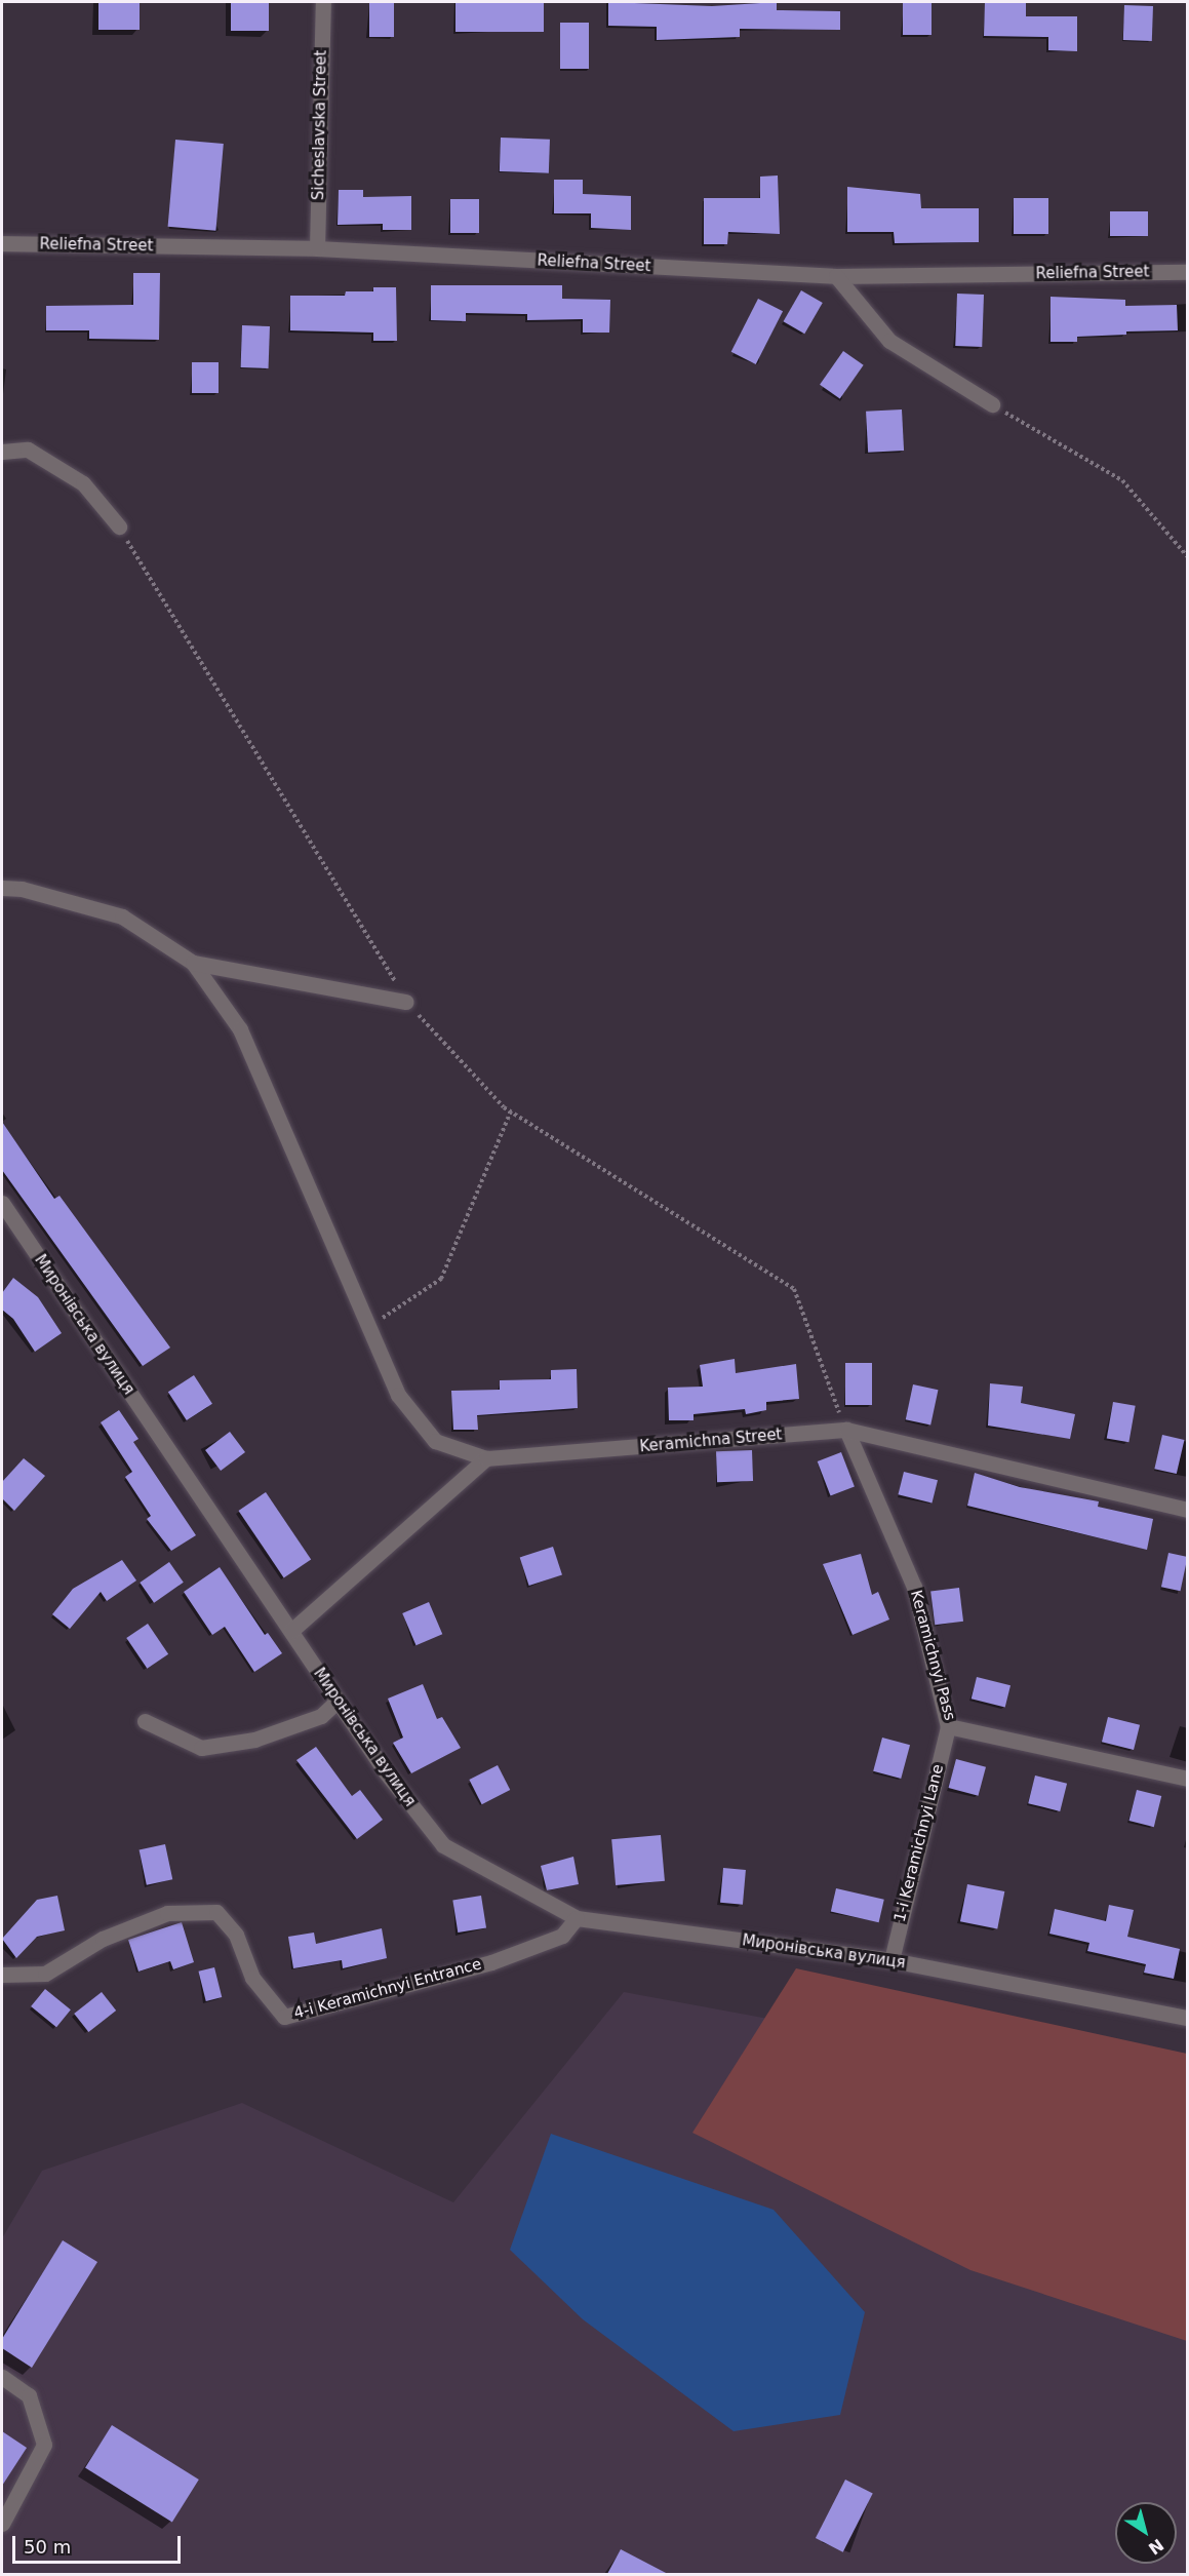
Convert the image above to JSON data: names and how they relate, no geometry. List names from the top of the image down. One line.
{"streets":{"street":["Sicheslavska Street","Reliefna Street","Миронівська вулиця","Keramichna Street","Keramichnyi Pass","1-i Keramichnyi Lane","4-i Keramichnyi Entrance"]},"crossings":[["Sicheslavska Street","Reliefna Street"],["Миронівська вулиця","1-i Keramichnyi Lane"],["Миронівська вулиця","4-i Keramichnyi Entrance"],["Keramichna Street","Keramichnyi Pass"],["Keramichnyi Pass","1-i Keramichnyi Lane"]],"scale_bar":"50 m","north":"bottom right"}
